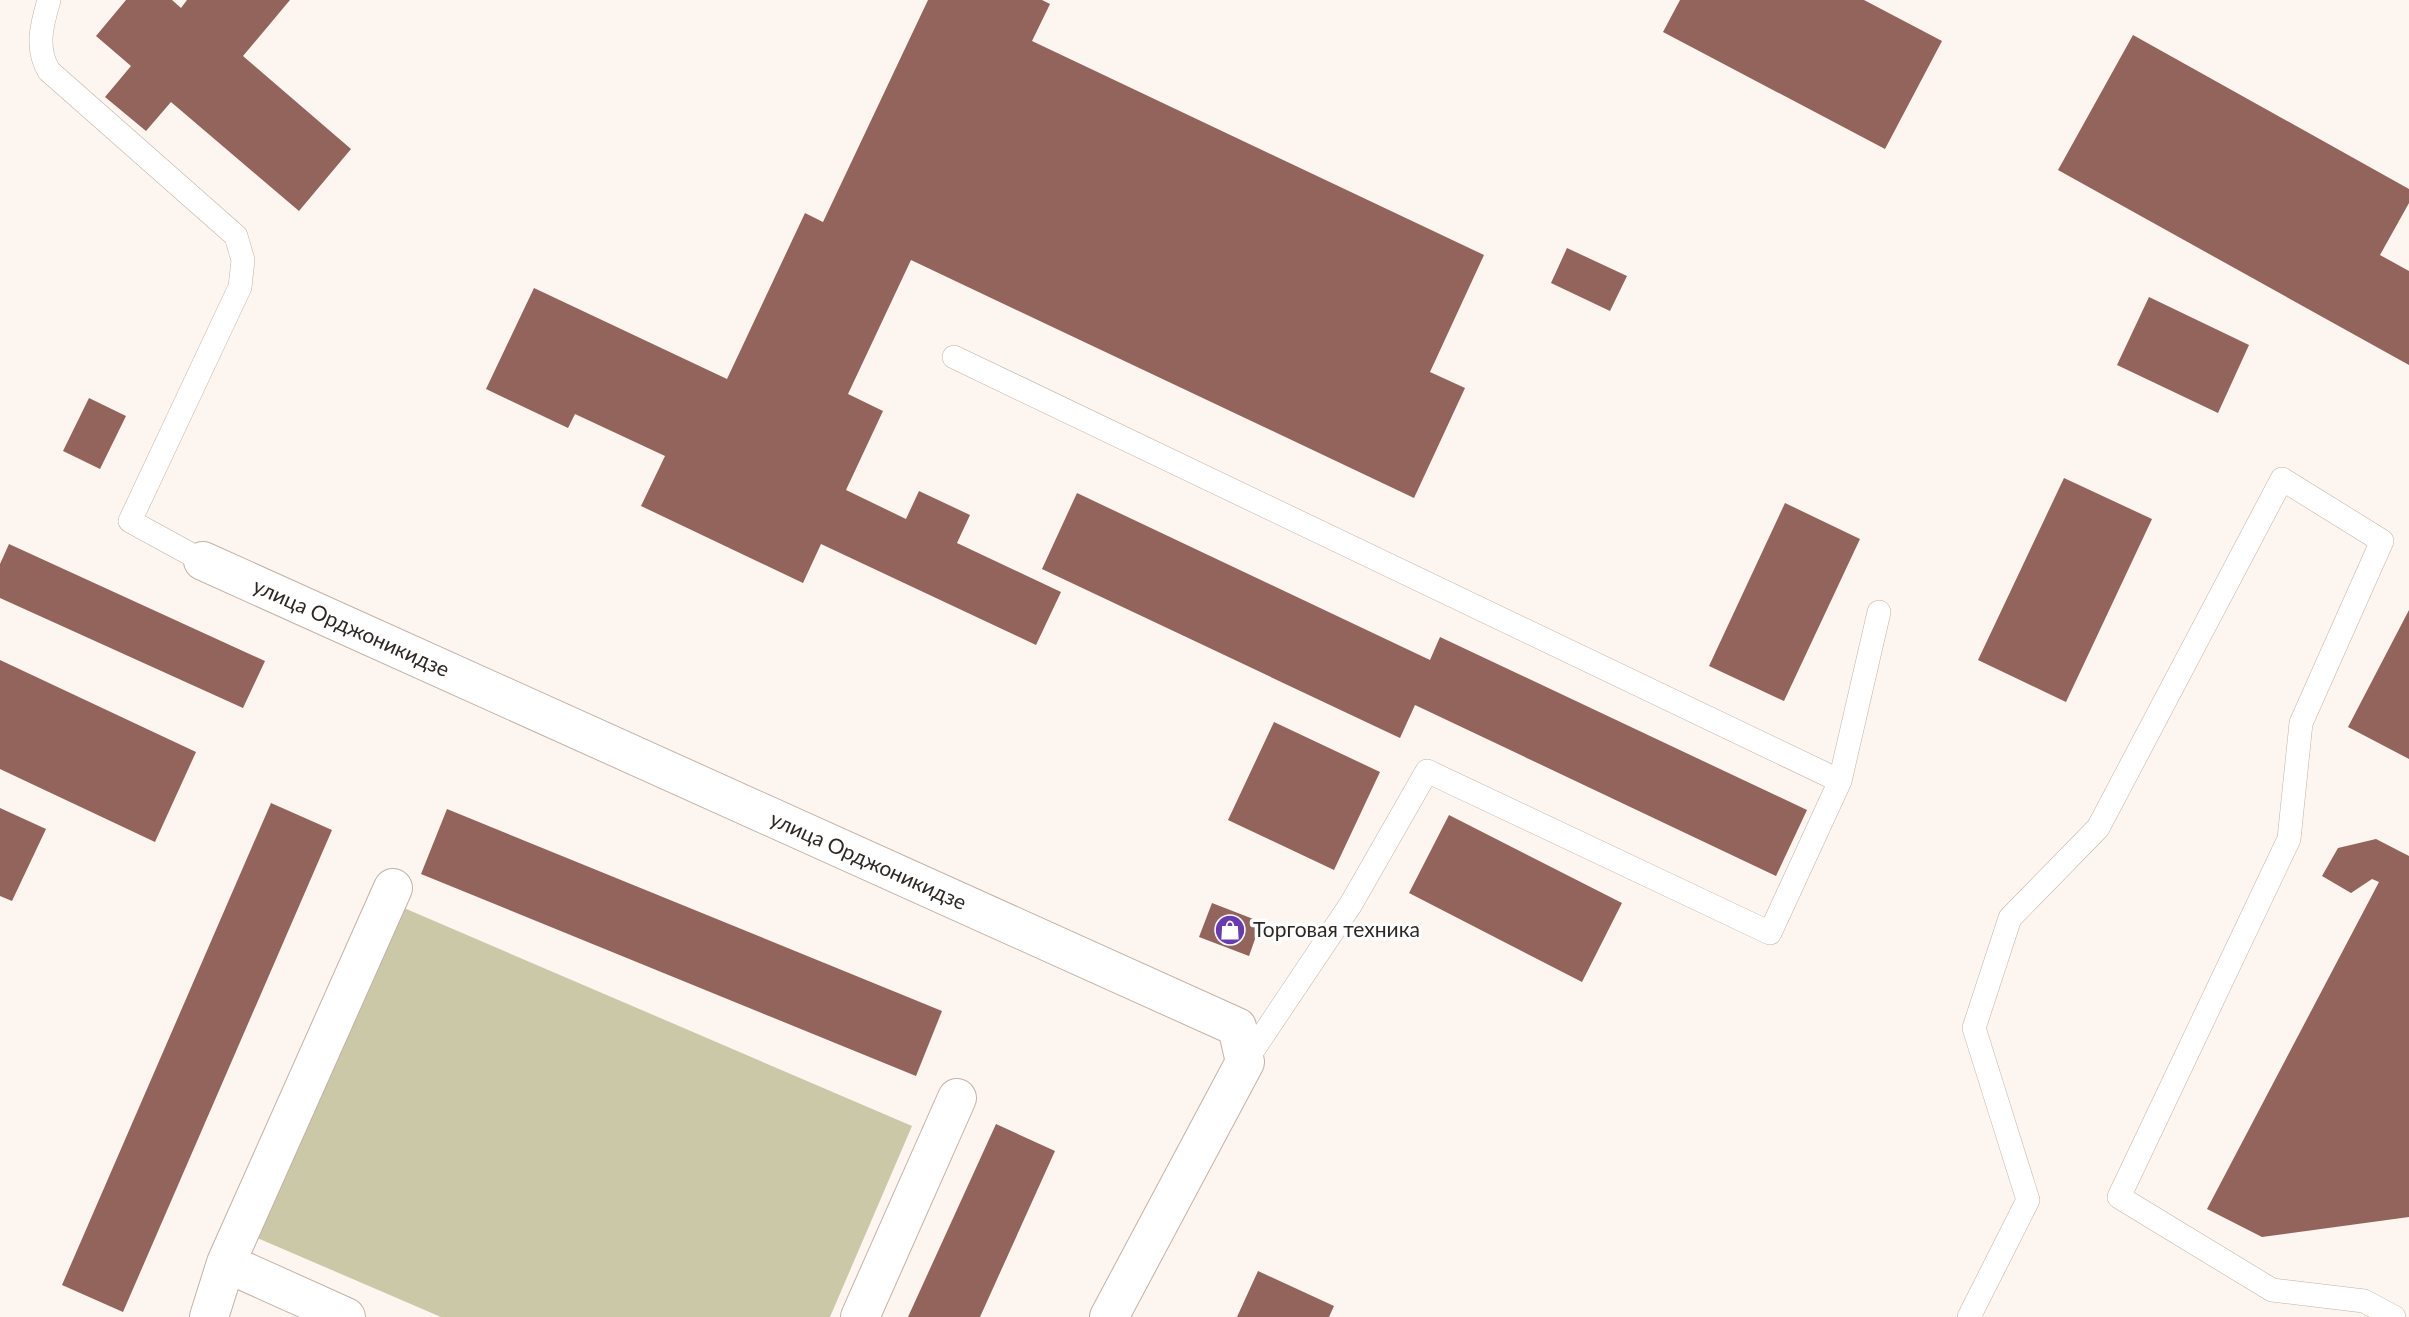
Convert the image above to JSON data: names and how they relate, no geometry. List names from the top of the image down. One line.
{"streets":{"street":["улица Орджоникидзе"]},"places":{"shop":["Торговая техника"]}}
